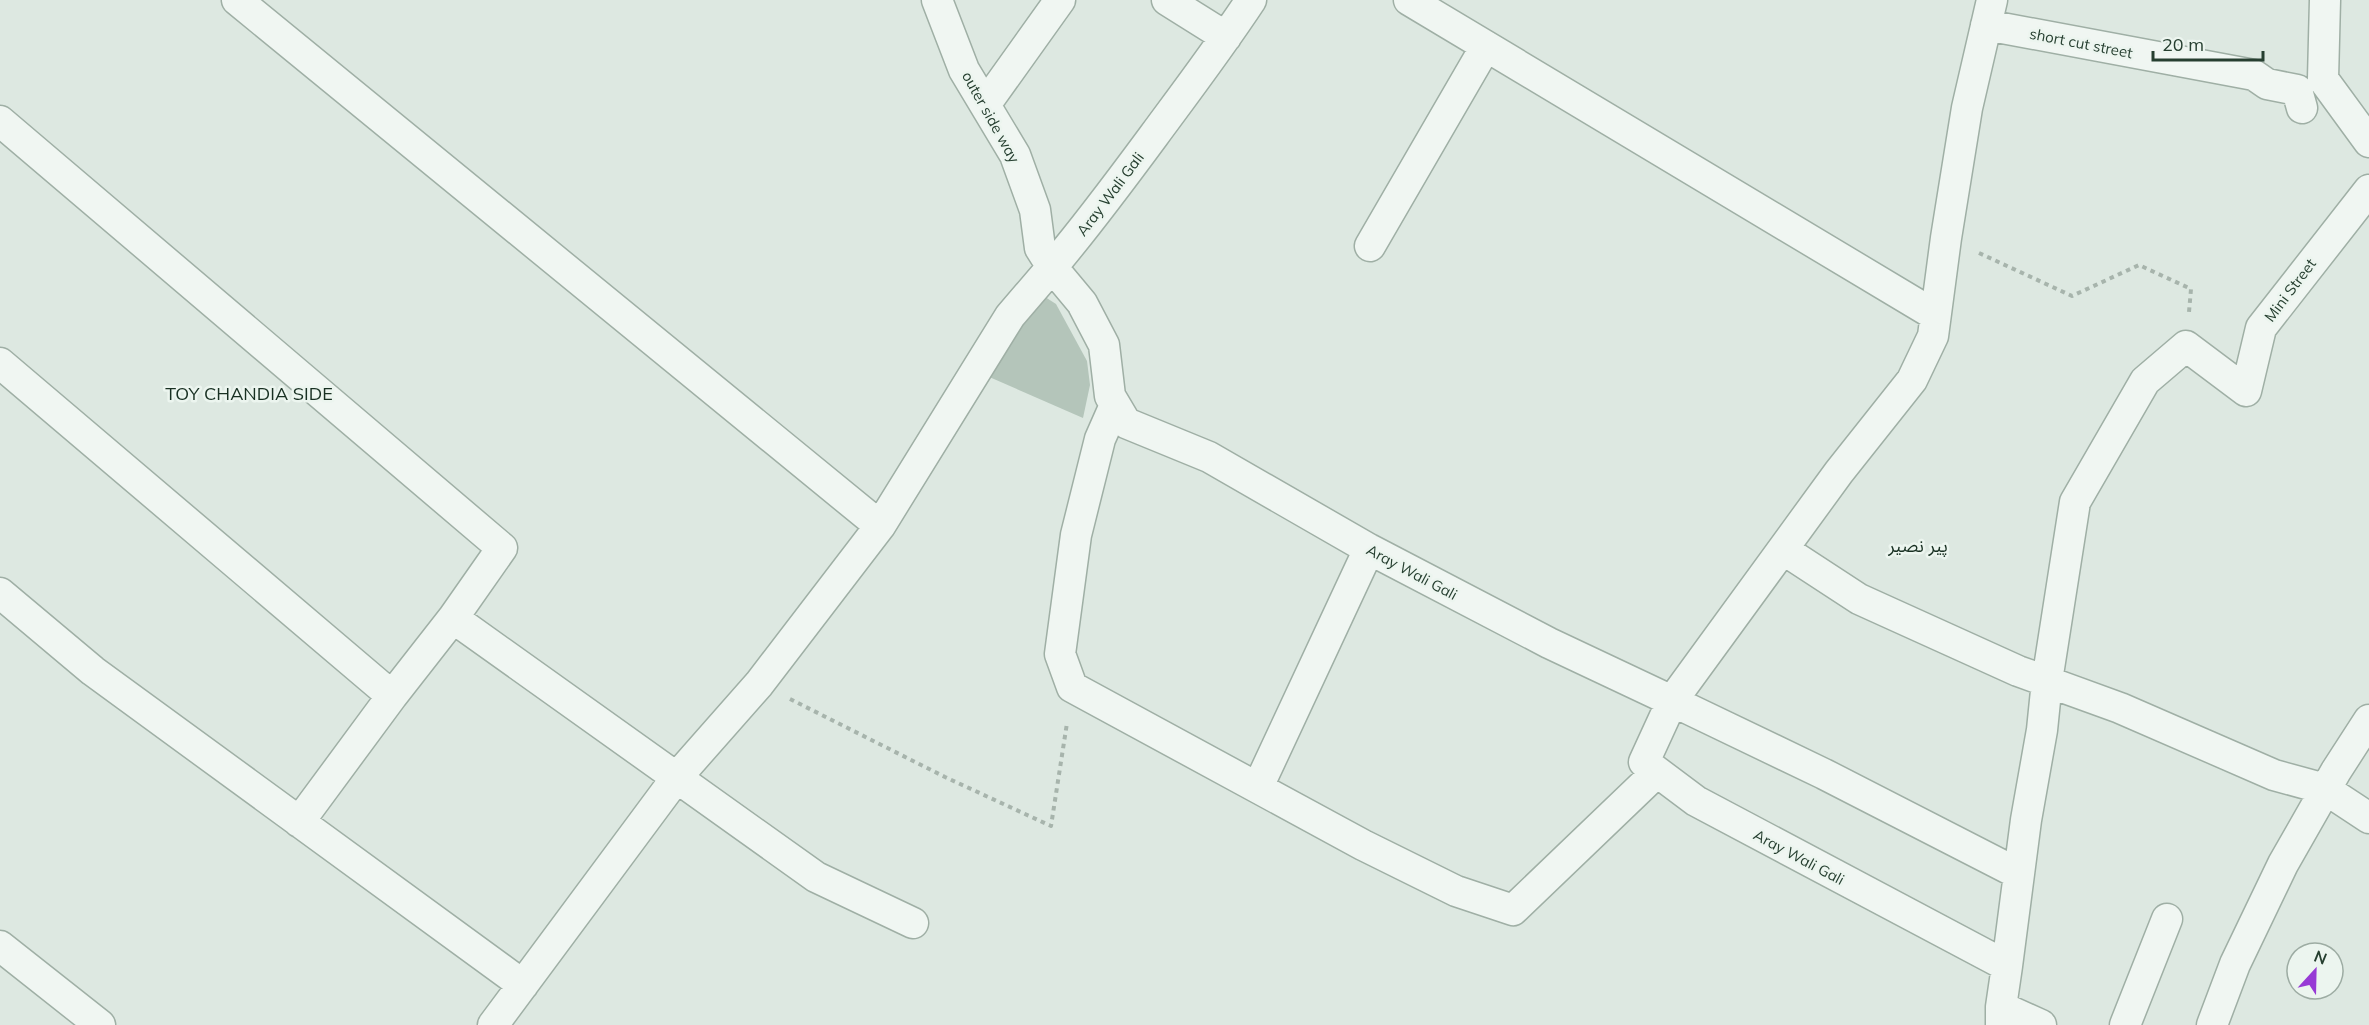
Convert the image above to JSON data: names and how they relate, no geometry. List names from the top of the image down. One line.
{"streets":{"street":["short cut street","outer side way","Aray Wali Gali","Mini Street"]},"crossings":[["outer side way","Aray Wali Gali"]],"districts":["TOY CHANDIA SIDE","پیر نصیر"],"scale_bar":"20 m","north":"top"}
